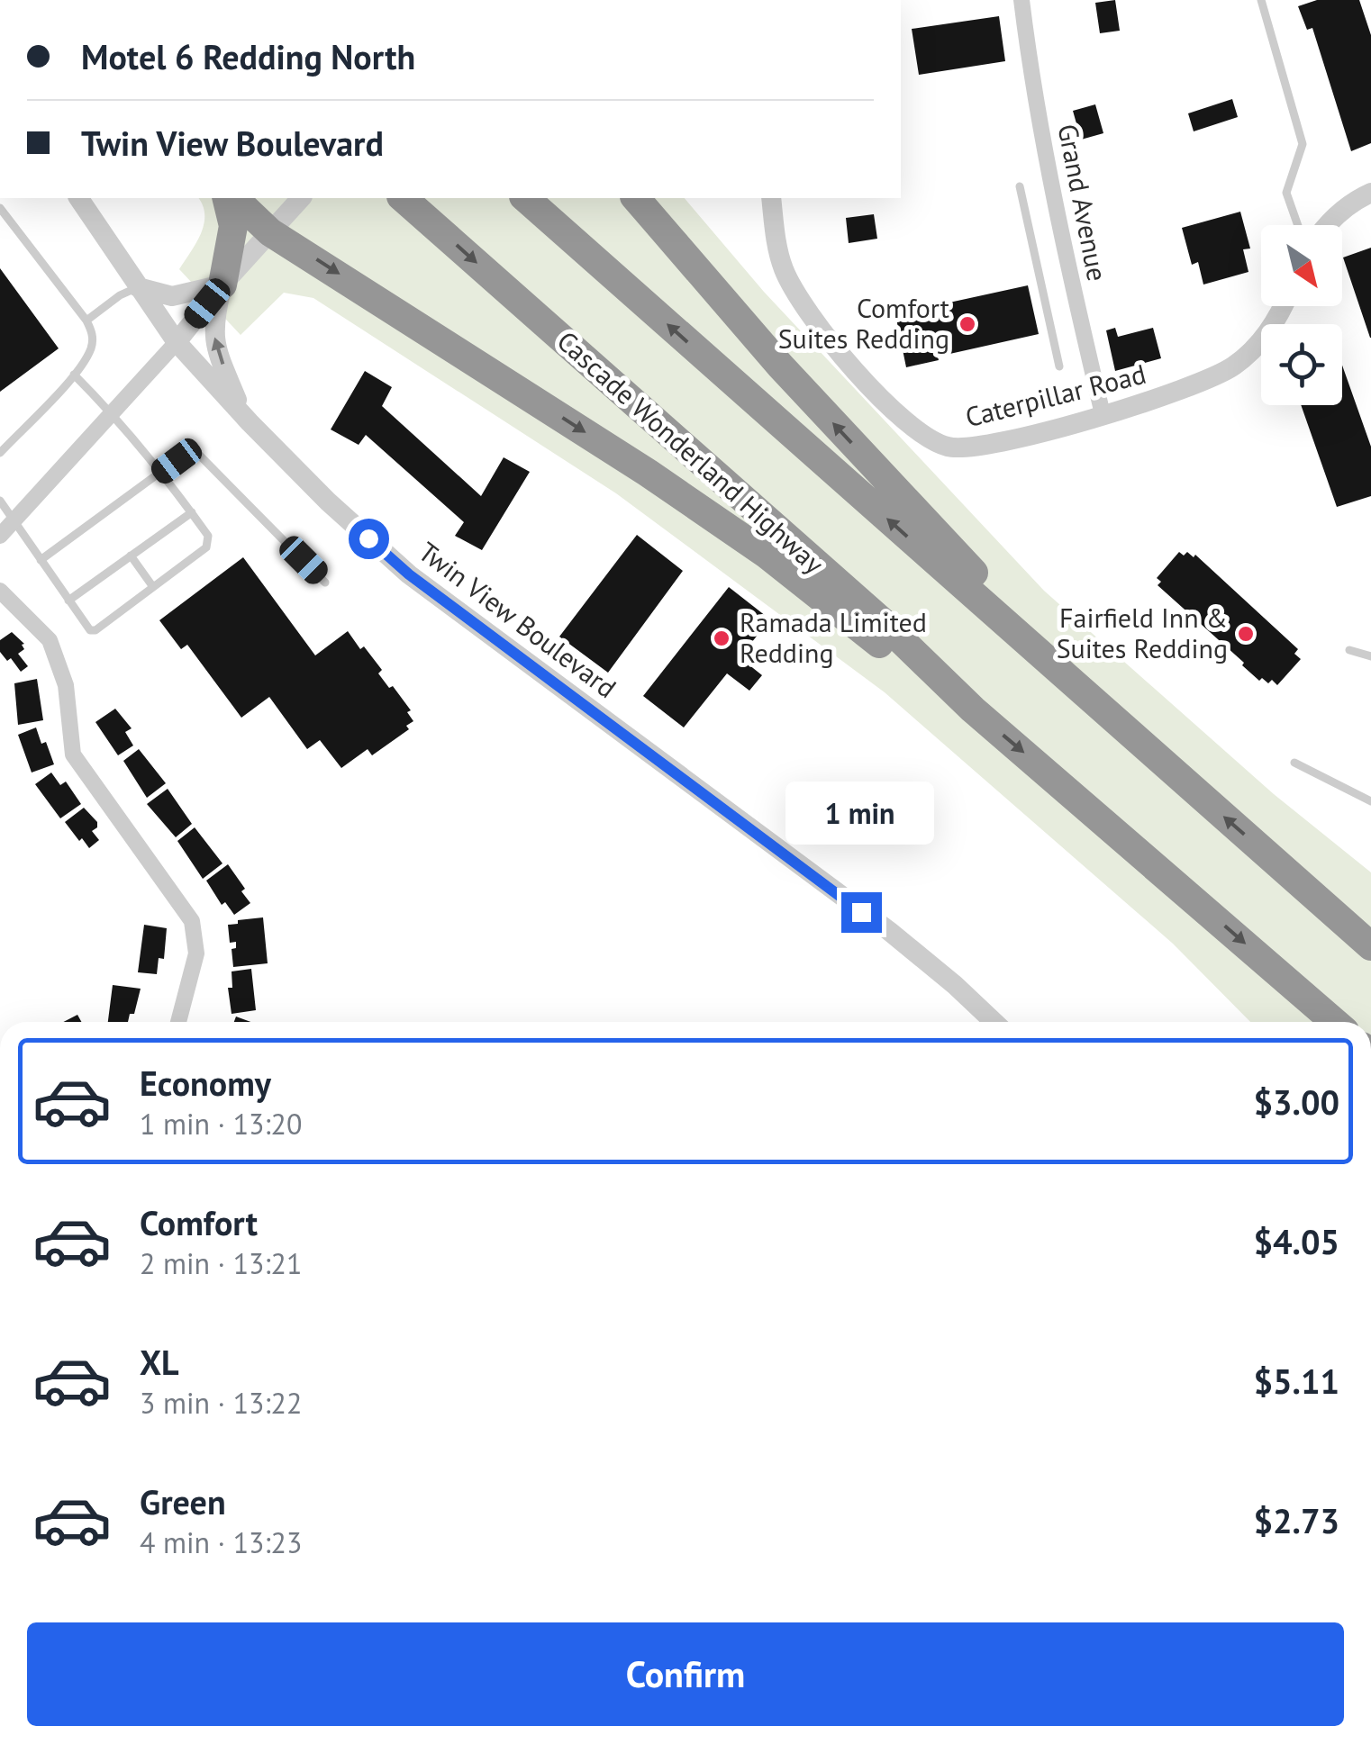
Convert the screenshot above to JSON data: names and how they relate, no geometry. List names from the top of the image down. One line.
{"streets":{"highway":["Cascade Wonderland Highway"],"street":["Grand Avenue","Caterpillar Road","Twin View Boulevard"]},"crossings":[["Grand Avenue","Caterpillar Road"]],"places":["Comfort Suites Redding","Fairfield Inn & Suites Redding","Ramada Limited Redding"],"north":"bottom right","page":{"banner":["Motel 6 Redding North","Twin View Boulevard"],"bubble":"1 min","list":[{"name":"Economy","note":"1 min · 13:20","value":"$3.00"},{"name":"Comfort","note":"2 min · 13:21","value":"$4.05"},{"name":"XL","note":"3 min · 13:22","value":"$5.11"},{"name":"Green","note":"4 min · 13:23","value":"$2.73"}],"buttons":"Confirm"}}
